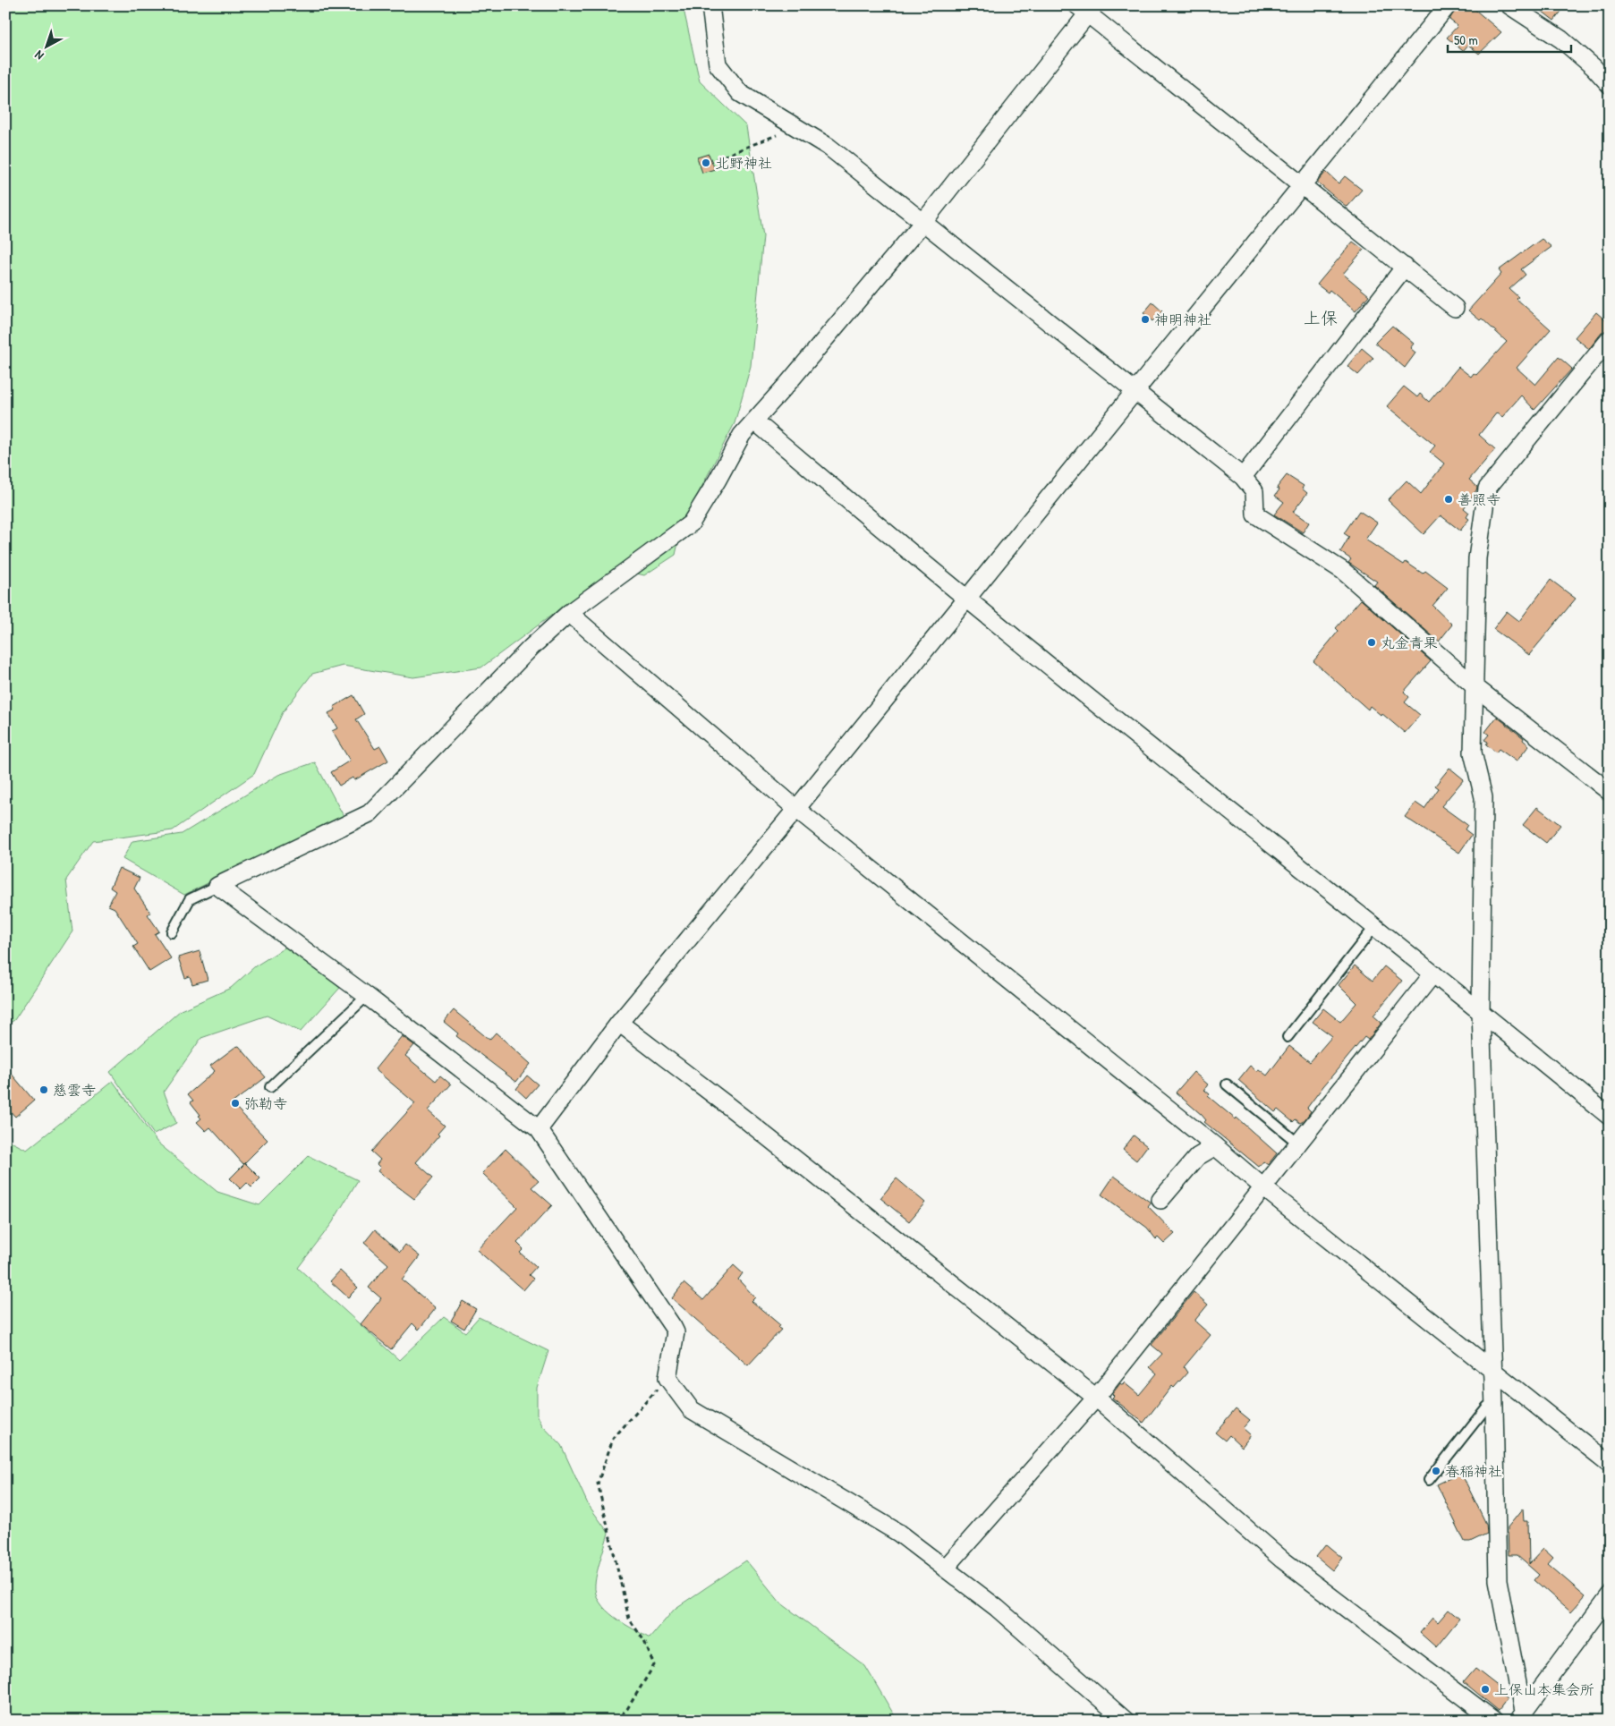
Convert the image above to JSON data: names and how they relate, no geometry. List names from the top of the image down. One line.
{"districts":["上保"],"places":["北野神社","神明神社","善照寺","丸金青果","慈雲寺","弥勒寺","春稲神社","上保山本集会所"],"scale_bar":"50 m","north":"bottom left"}
